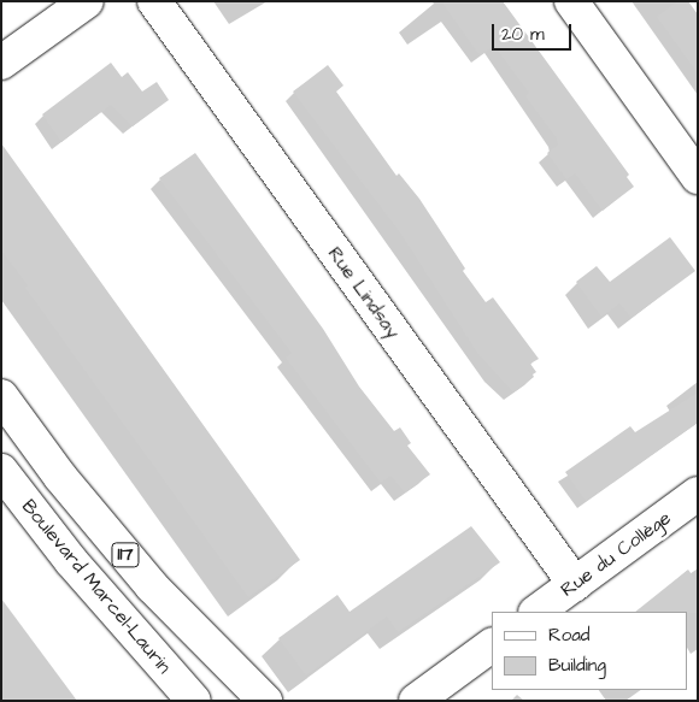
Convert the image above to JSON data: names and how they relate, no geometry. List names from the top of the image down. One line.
{"streets":{"street":["Rue Lindsay","Rue du Collège","117","Boulevard Marcel-Laurin"]},"crossings":[["Rue Lindsay","Rue du Collège"]],"legend":["Road","Building"],"scale_bar":"20 m"}
